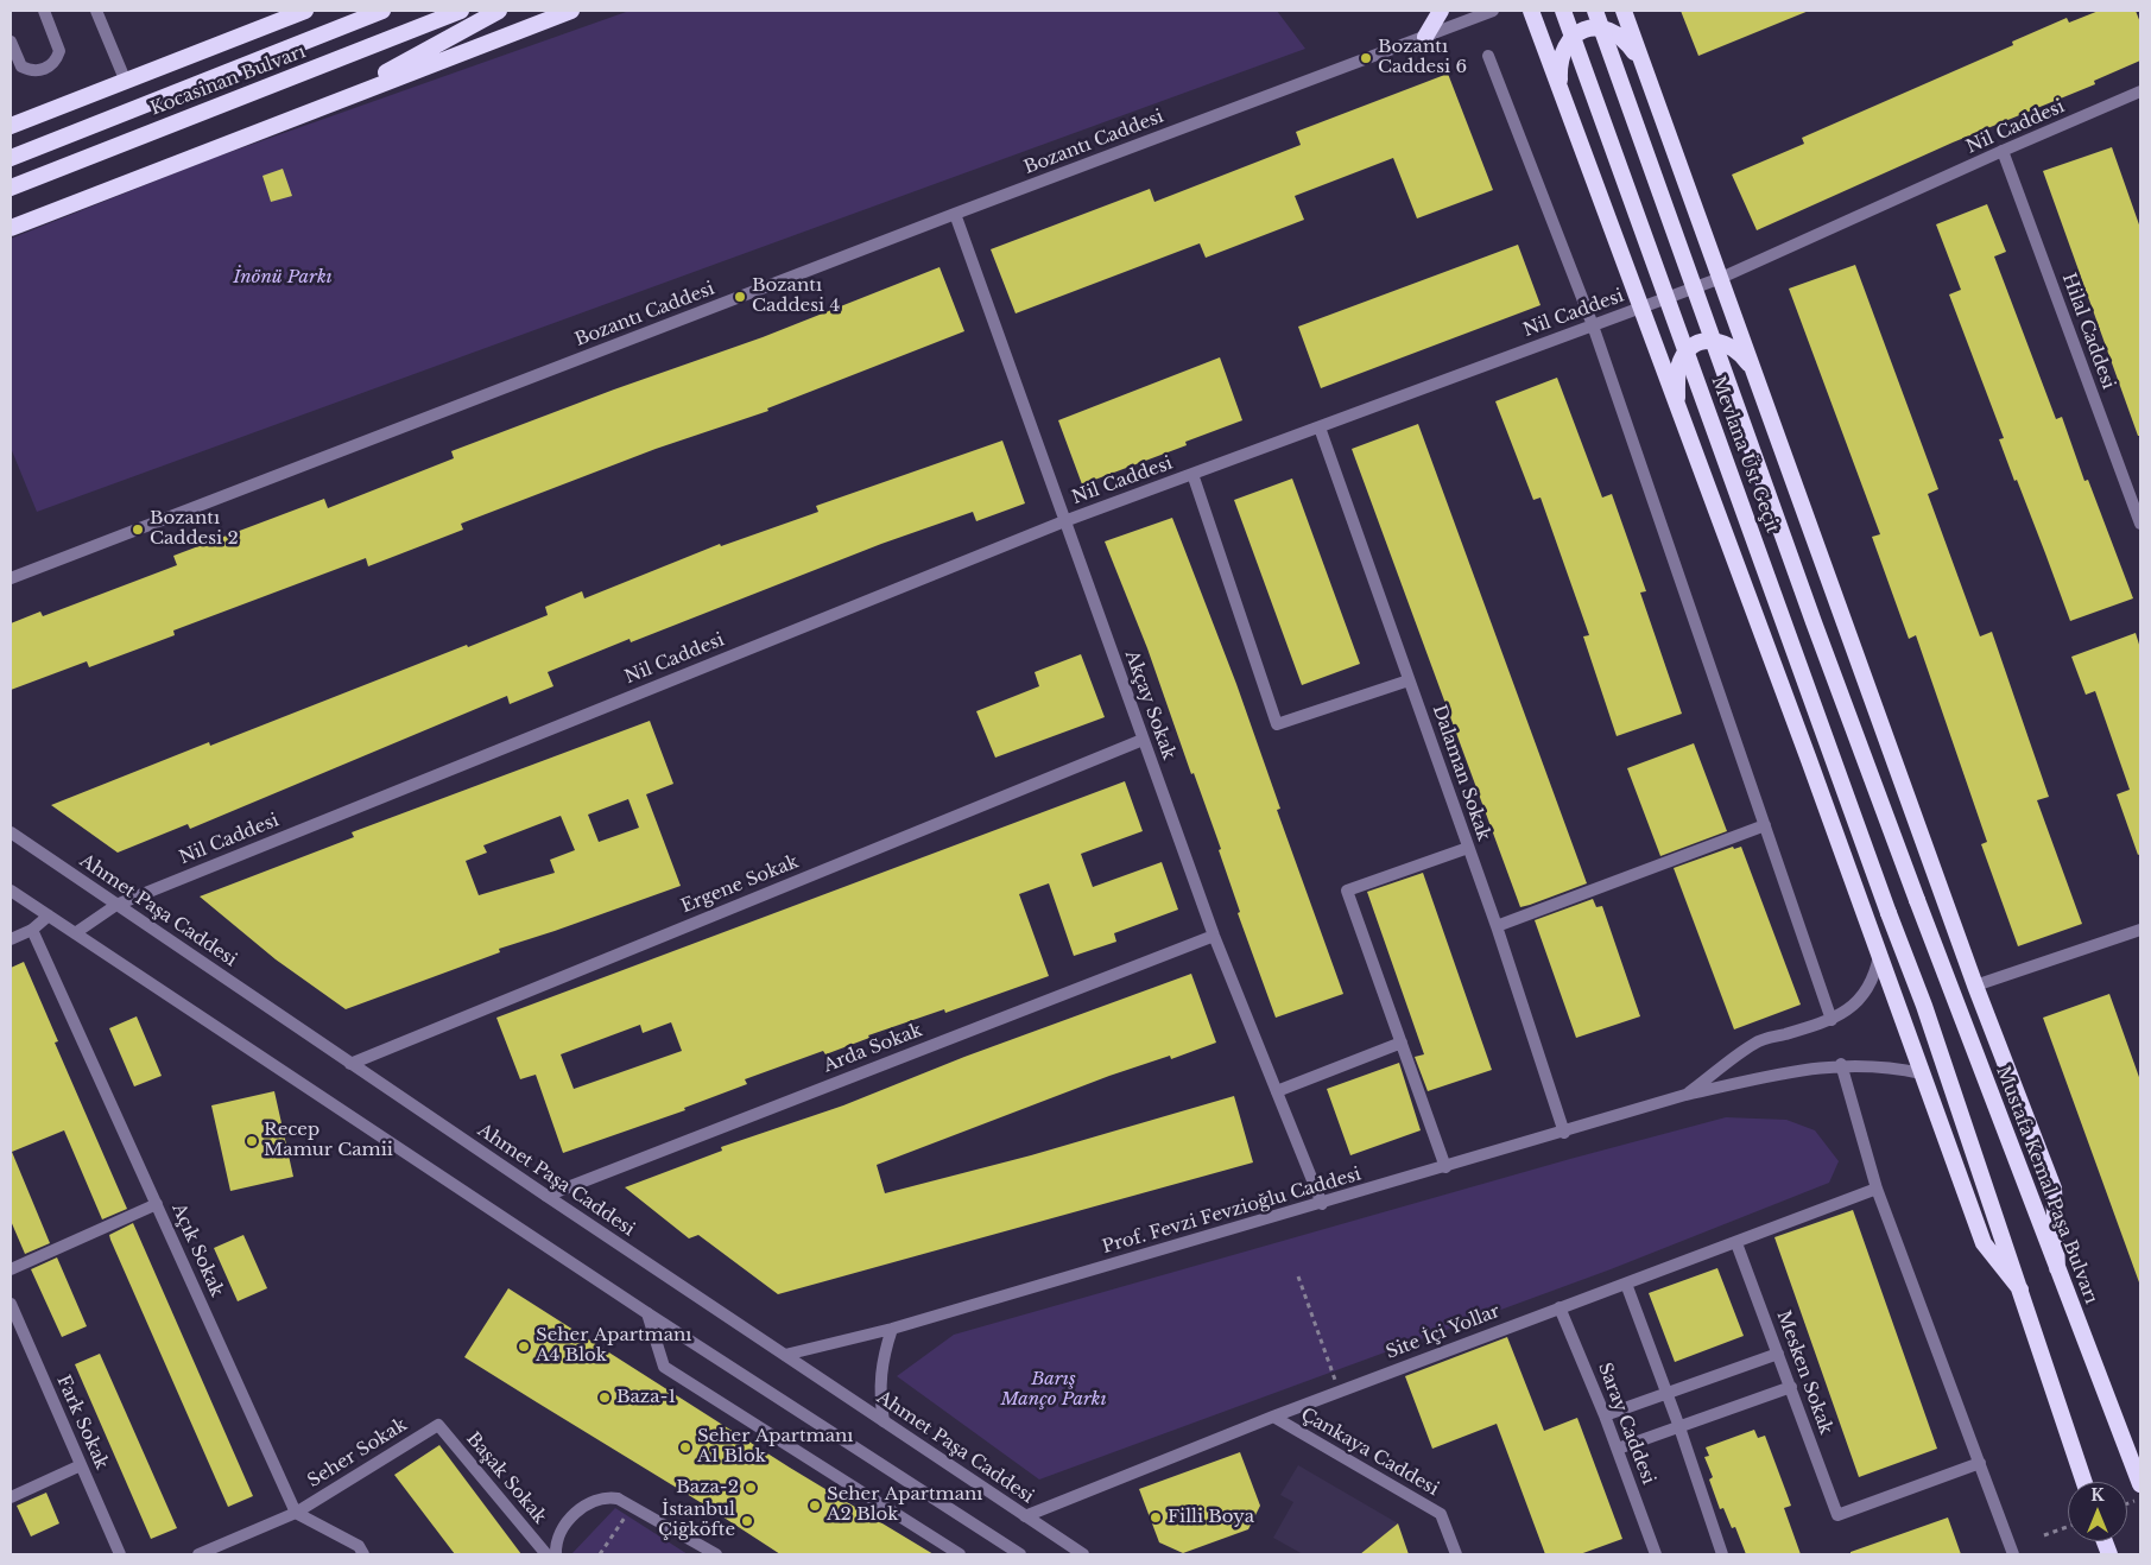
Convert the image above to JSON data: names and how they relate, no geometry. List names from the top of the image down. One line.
{"streets":{"highway":["Kocasinan Bulvarı","Mevlana Üst Geçit","Mustafa Kemal Paşa Bulvarı"],"street":["Nil Caddesi","Bozantı Caddesi","Hilal Caddesi","Akçay Sokak","Dalaman Sokak","Ergene Sokak","Ahmet Paşa Caddesi","Arda Sokak","Prof. Fevzi Fevzioğlu Caddesi","Açık Sokak","Site İçi Yollar","Mesken Sokak","Fark Sokak","Saray Caddesi","Çankaya Caddesi","Seher Sokak","Başak Sokak"]},"crossings":[["Nil Caddesi","Hilal Caddesi"],["Nil Caddesi","Akçay Sokak"],["Nil Caddesi","Dalaman Sokak"],["Nil Caddesi","Ahmet Paşa Caddesi"],["Bozantı Caddesi","Akçay Sokak"],["Mevlana Üst Geçit","Mustafa Kemal Paşa Bulvarı"],["Akçay Sokak","Ergene Sokak"],["Akçay Sokak","Arda Sokak"],["Akçay Sokak","Prof. Fevzi Fevzioğlu Caddesi"],["Dalaman Sokak","Prof. Fevzi Fevzioğlu Caddesi"],["Ergene Sokak","Ahmet Paşa Caddesi"],["Ahmet Paşa Caddesi","Arda Sokak"],["Ahmet Paşa Caddesi","Prof. Fevzi Fevzioğlu Caddesi"],["Ahmet Paşa Caddesi","Site İçi Yollar"],["Açık Sokak","Seher Sokak"],["Site İçi Yollar","Mesken Sokak"],["Site İçi Yollar","Saray Caddesi"],["Site İçi Yollar","Çankaya Caddesi"],["Seher Sokak","Başak Sokak"]],"parks":["İnönü Parkı","Barış Manço Parkı"],"places":["Bozantı Caddesi 6","Bozantı Caddesi 4","Bozantı Caddesi 2","Recep Mamur Camii","Seher Apartmanı A4 Blok","Baza-1","Seher Apartmanı A1 Blok","Baza-2","Seher Apartmanı A2 Blok","Filli Boya","İstanbul Çiğköfte"],"north":"top"}
